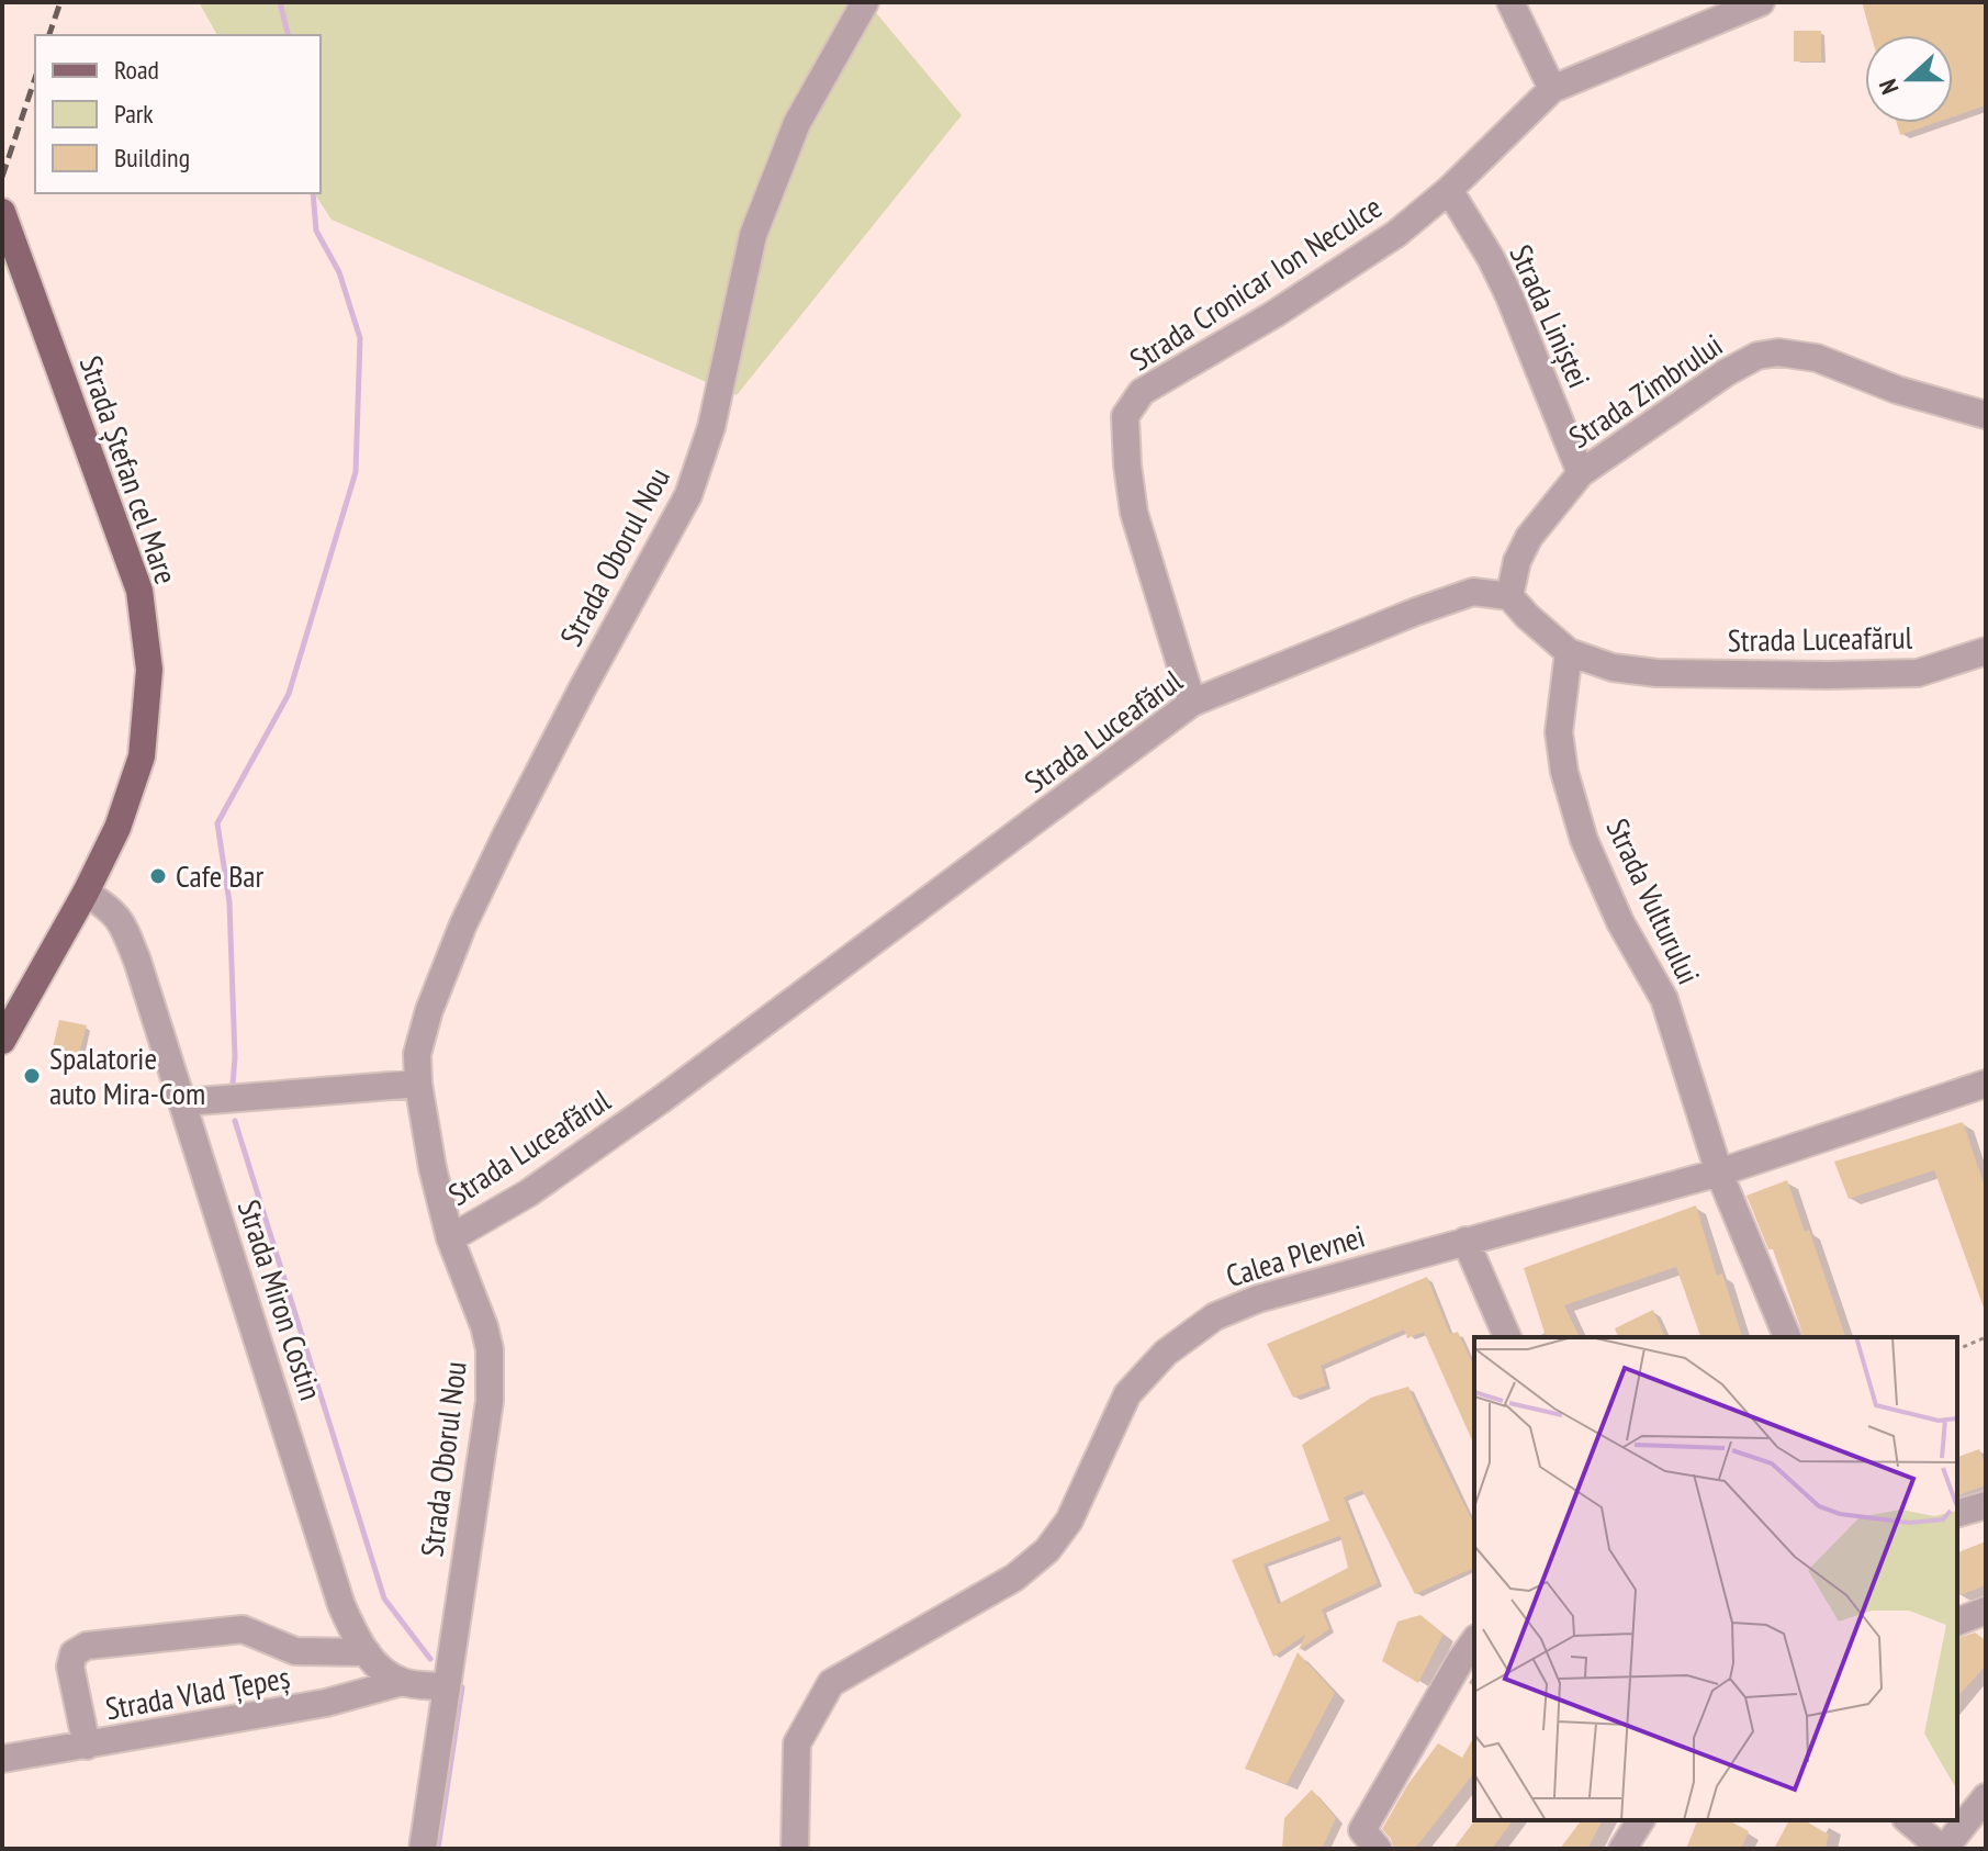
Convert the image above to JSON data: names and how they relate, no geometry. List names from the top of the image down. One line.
{"streets":{"main road":["Strada Ștefan cel Mare"],"street":["Strada Cronicar Ion Neculce","Strada Liniștei","Strada Zimbrului","Strada Oborul Nou","Strada Luceafărul","Strada Vulturului","Calea Plevnei","Strada Miron Costin","Strada Vlad Țepeș"]},"crossings":[["Strada Cronicar Ion Neculce","Strada Liniștei"],["Strada Cronicar Ion Neculce","Strada Luceafărul"],["Strada Liniștei","Strada Zimbrului"],["Strada Zimbrului","Strada Luceafărul"],["Strada Ștefan cel Mare","Strada Miron Costin"],["Strada Oborul Nou","Strada Luceafărul"],["Strada Luceafărul","Strada Vulturului"],["Strada Vulturului","Calea Plevnei"],["Strada Miron Costin","Strada Vlad Țepeș"]],"places":["Cafe Bar","Spalatorie auto Mira-Com"],"legend":["Road","Park","Building"],"north":"left"}
